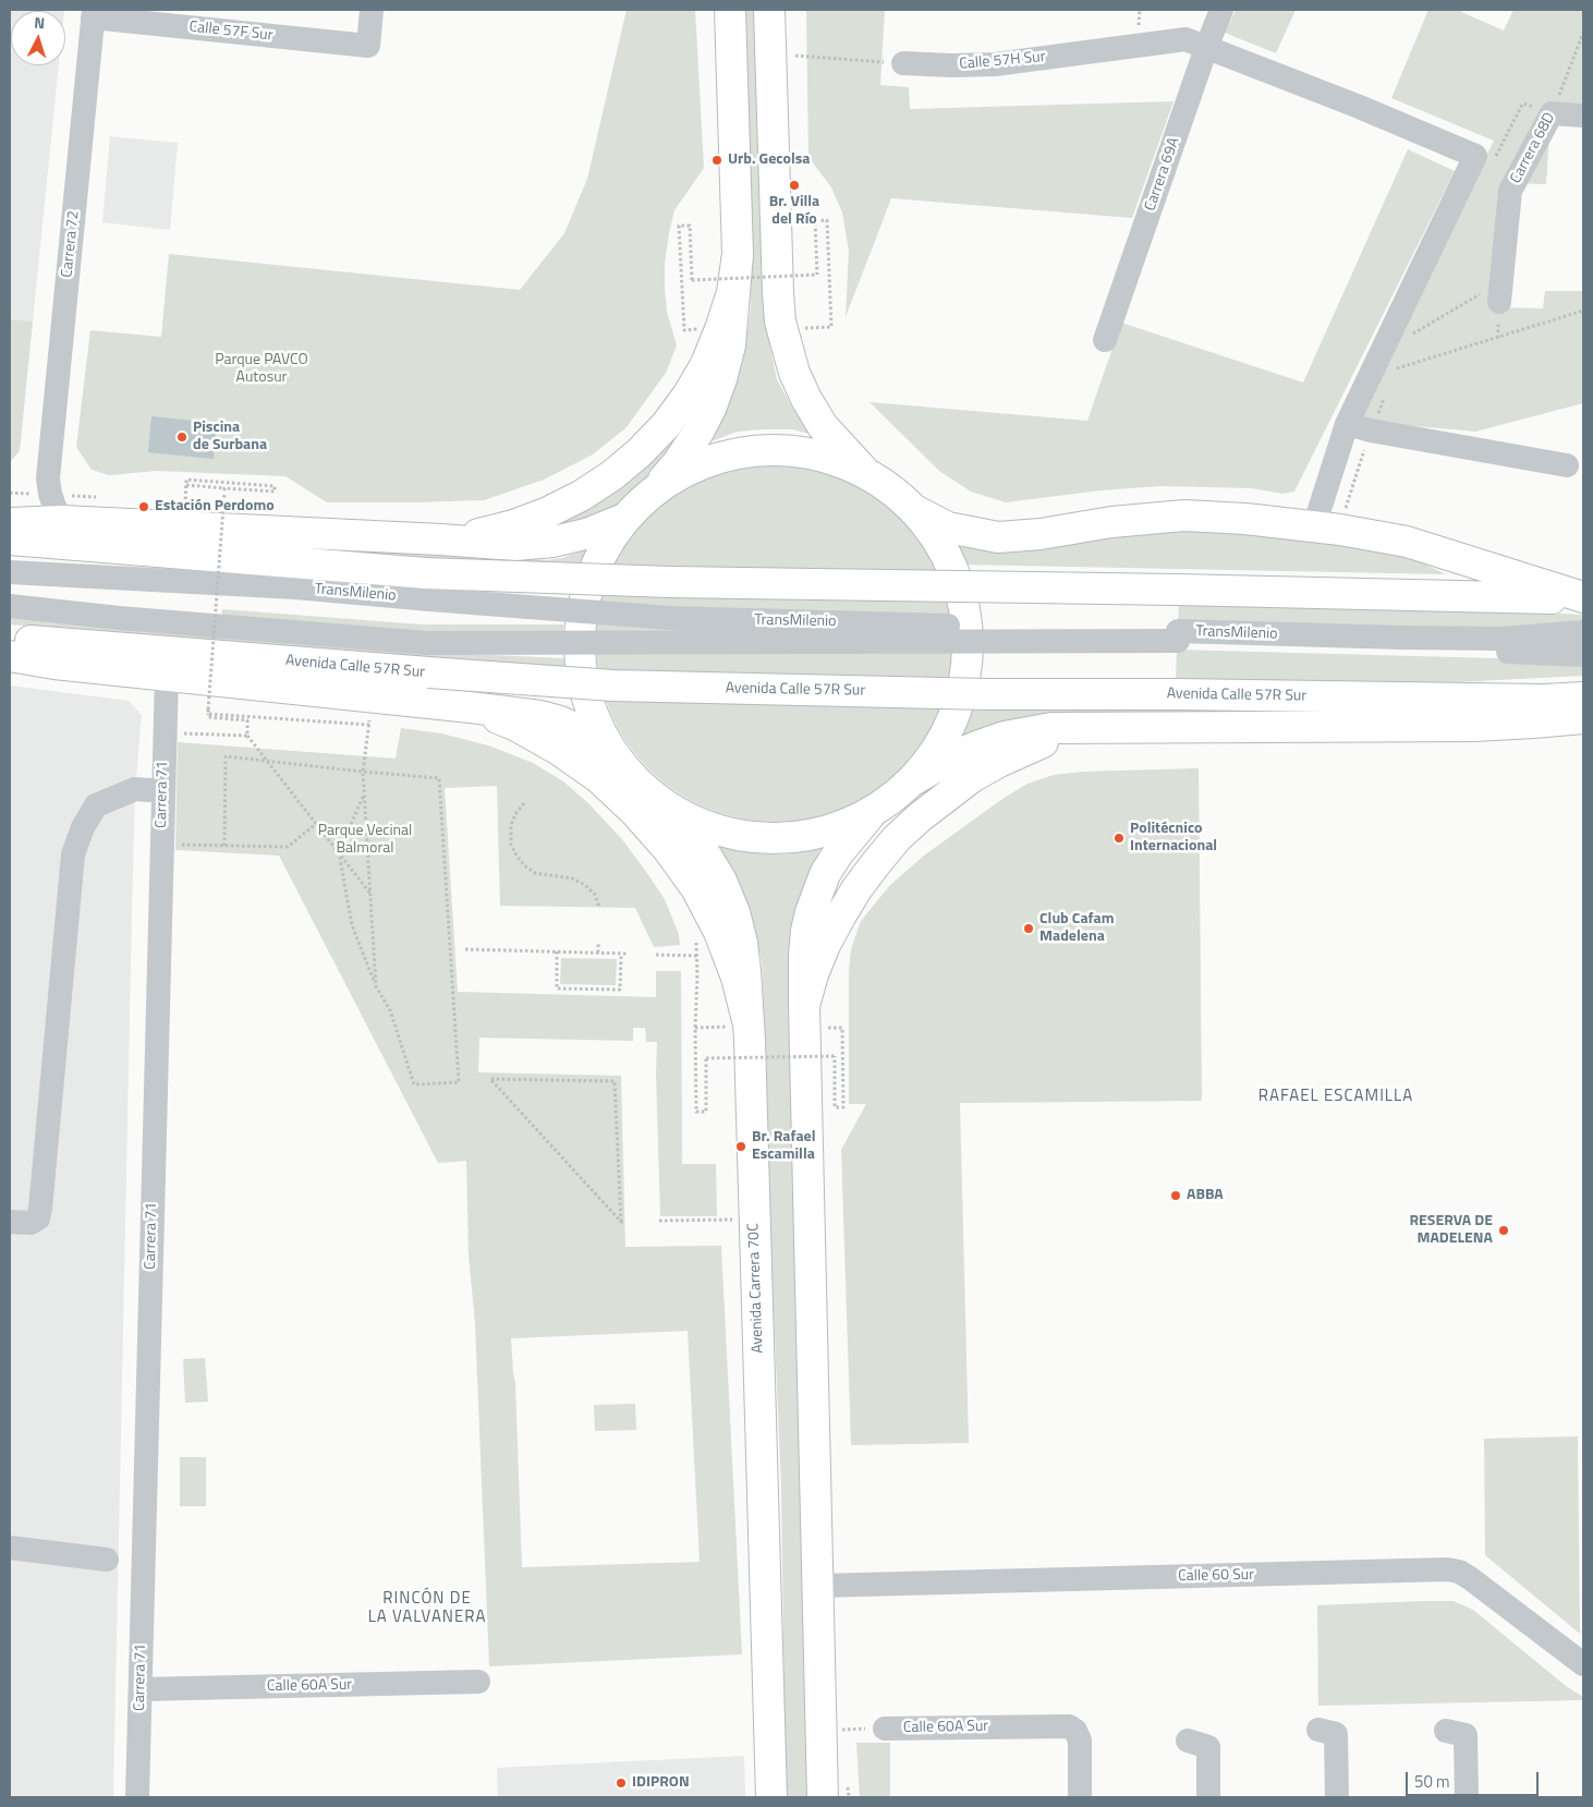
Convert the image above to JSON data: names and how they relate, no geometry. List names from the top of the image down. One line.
{"streets":{"main road":["Avenida Calle 57R Sur","Avenida Carrera 70C"],"street":["Calle 57F Sur","Calle 57H Sur","Carrera 68D","Carrera 69A","Carrera 72","TransMilenio","Carrera 71","Calle 60 Sur","Calle 60A Sur"]},"crossings":[["Calle 57F Sur","Carrera 72"],["Calle 57H Sur","Carrera 69A"],["Carrera 71","Calle 60A Sur"]],"districts":["RAFAEL ESCAMILLA","RINCÓN DE LA VALVANERA"],"parks":["Parque PAVCO Autosur","Parque Vecinal Balmoral"],"places":["Urb. Gecolsa","Br. Villa del Río","Piscina de Surbana","Estación Perdomo","Politécnico Internacional","Club Cafam Madelena","Br. Rafael Escamilla","ABBA","RESERVA DE MADELENA","IDIPRON"],"scale_bar":"50 m","north":"top"}
